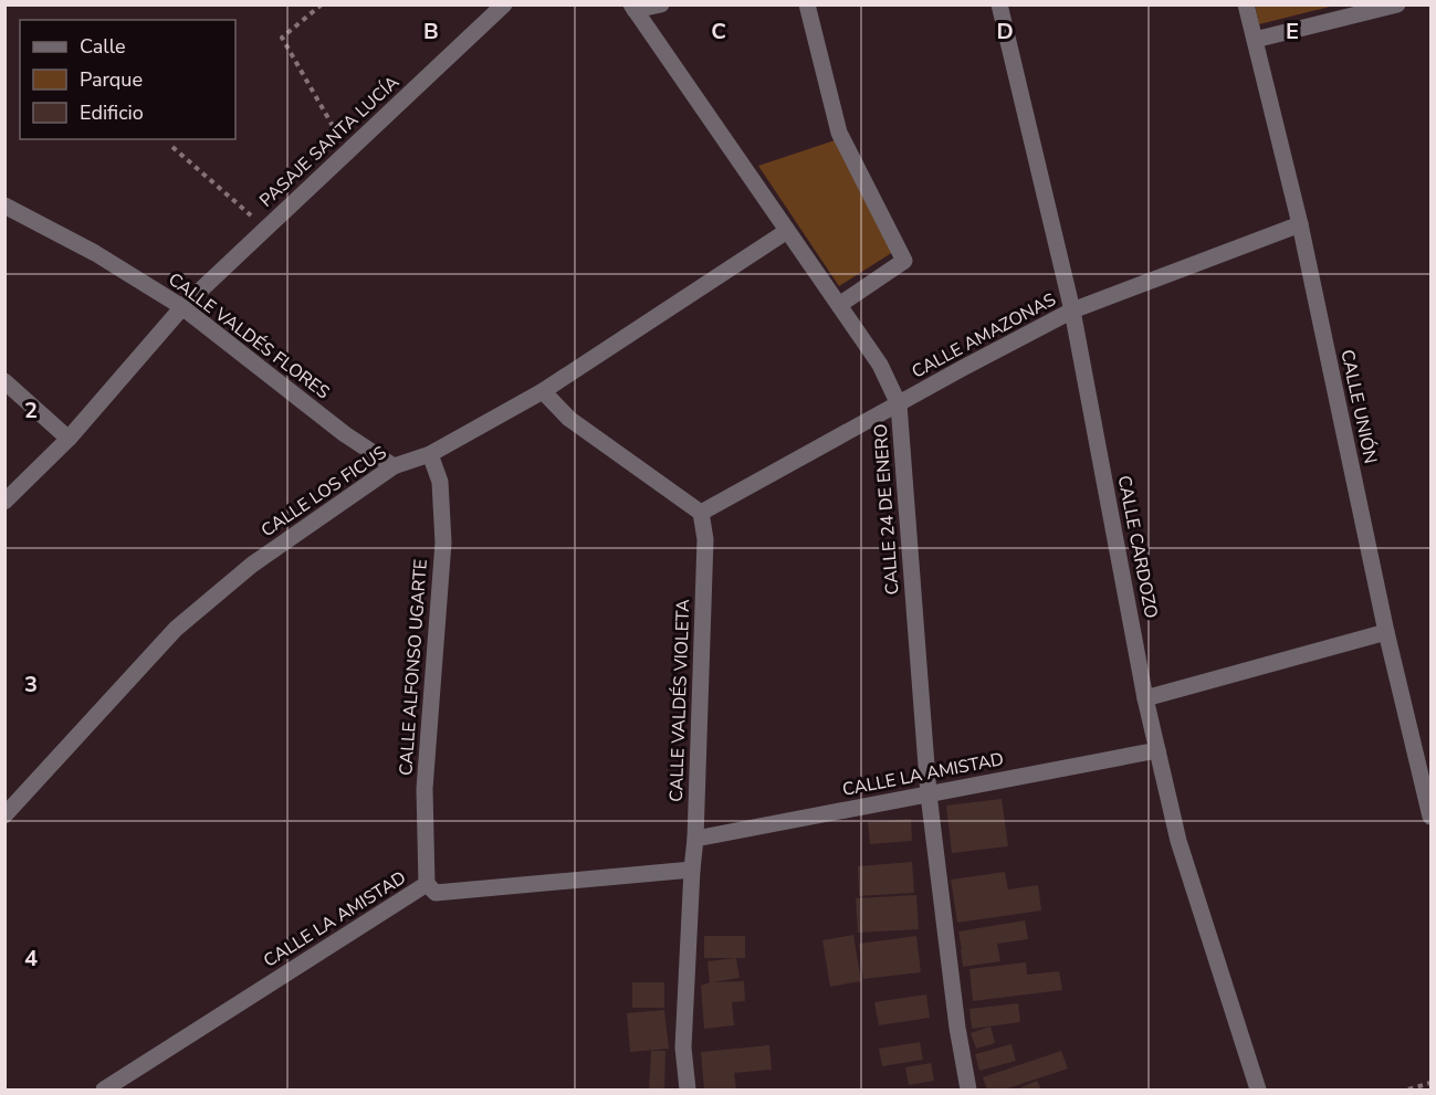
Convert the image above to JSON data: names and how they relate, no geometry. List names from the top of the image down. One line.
{"streets":{"street":["PASAJE SANTA LUCÍA","CALLE VALDÉS FLORES","CALLE AMAZONAS","CALLE UNIÓN","CALLE LOS FICUS","CALLE 24 DE ENERO","CALLE CARDOZO","CALLE ALFONSO UGARTE","CALLE VALDÉS VIOLETA","CALLE LA AMISTAD"]},"crossings":[["PASAJE SANTA LUCÍA","CALLE VALDÉS FLORES"],["CALLE VALDÉS FLORES","CALLE LOS FICUS"],["CALLE AMAZONAS","CALLE UNIÓN"],["CALLE AMAZONAS","CALLE 24 DE ENERO"],["CALLE AMAZONAS","CALLE CARDOZO"],["CALLE AMAZONAS","CALLE VALDÉS VIOLETA"],["CALLE LOS FICUS","CALLE 24 DE ENERO"],["CALLE LOS FICUS","CALLE ALFONSO UGARTE"],["CALLE 24 DE ENERO","CALLE LA AMISTAD"],["CALLE CARDOZO","CALLE LA AMISTAD"],["CALLE ALFONSO UGARTE","CALLE LA AMISTAD"],["CALLE VALDÉS VIOLETA","CALLE LA AMISTAD"]],"legend":["Calle","Parque","Edificio"],"grid":{"columns":["B","C","D","E"],"rows":["2","3","4"]}}
